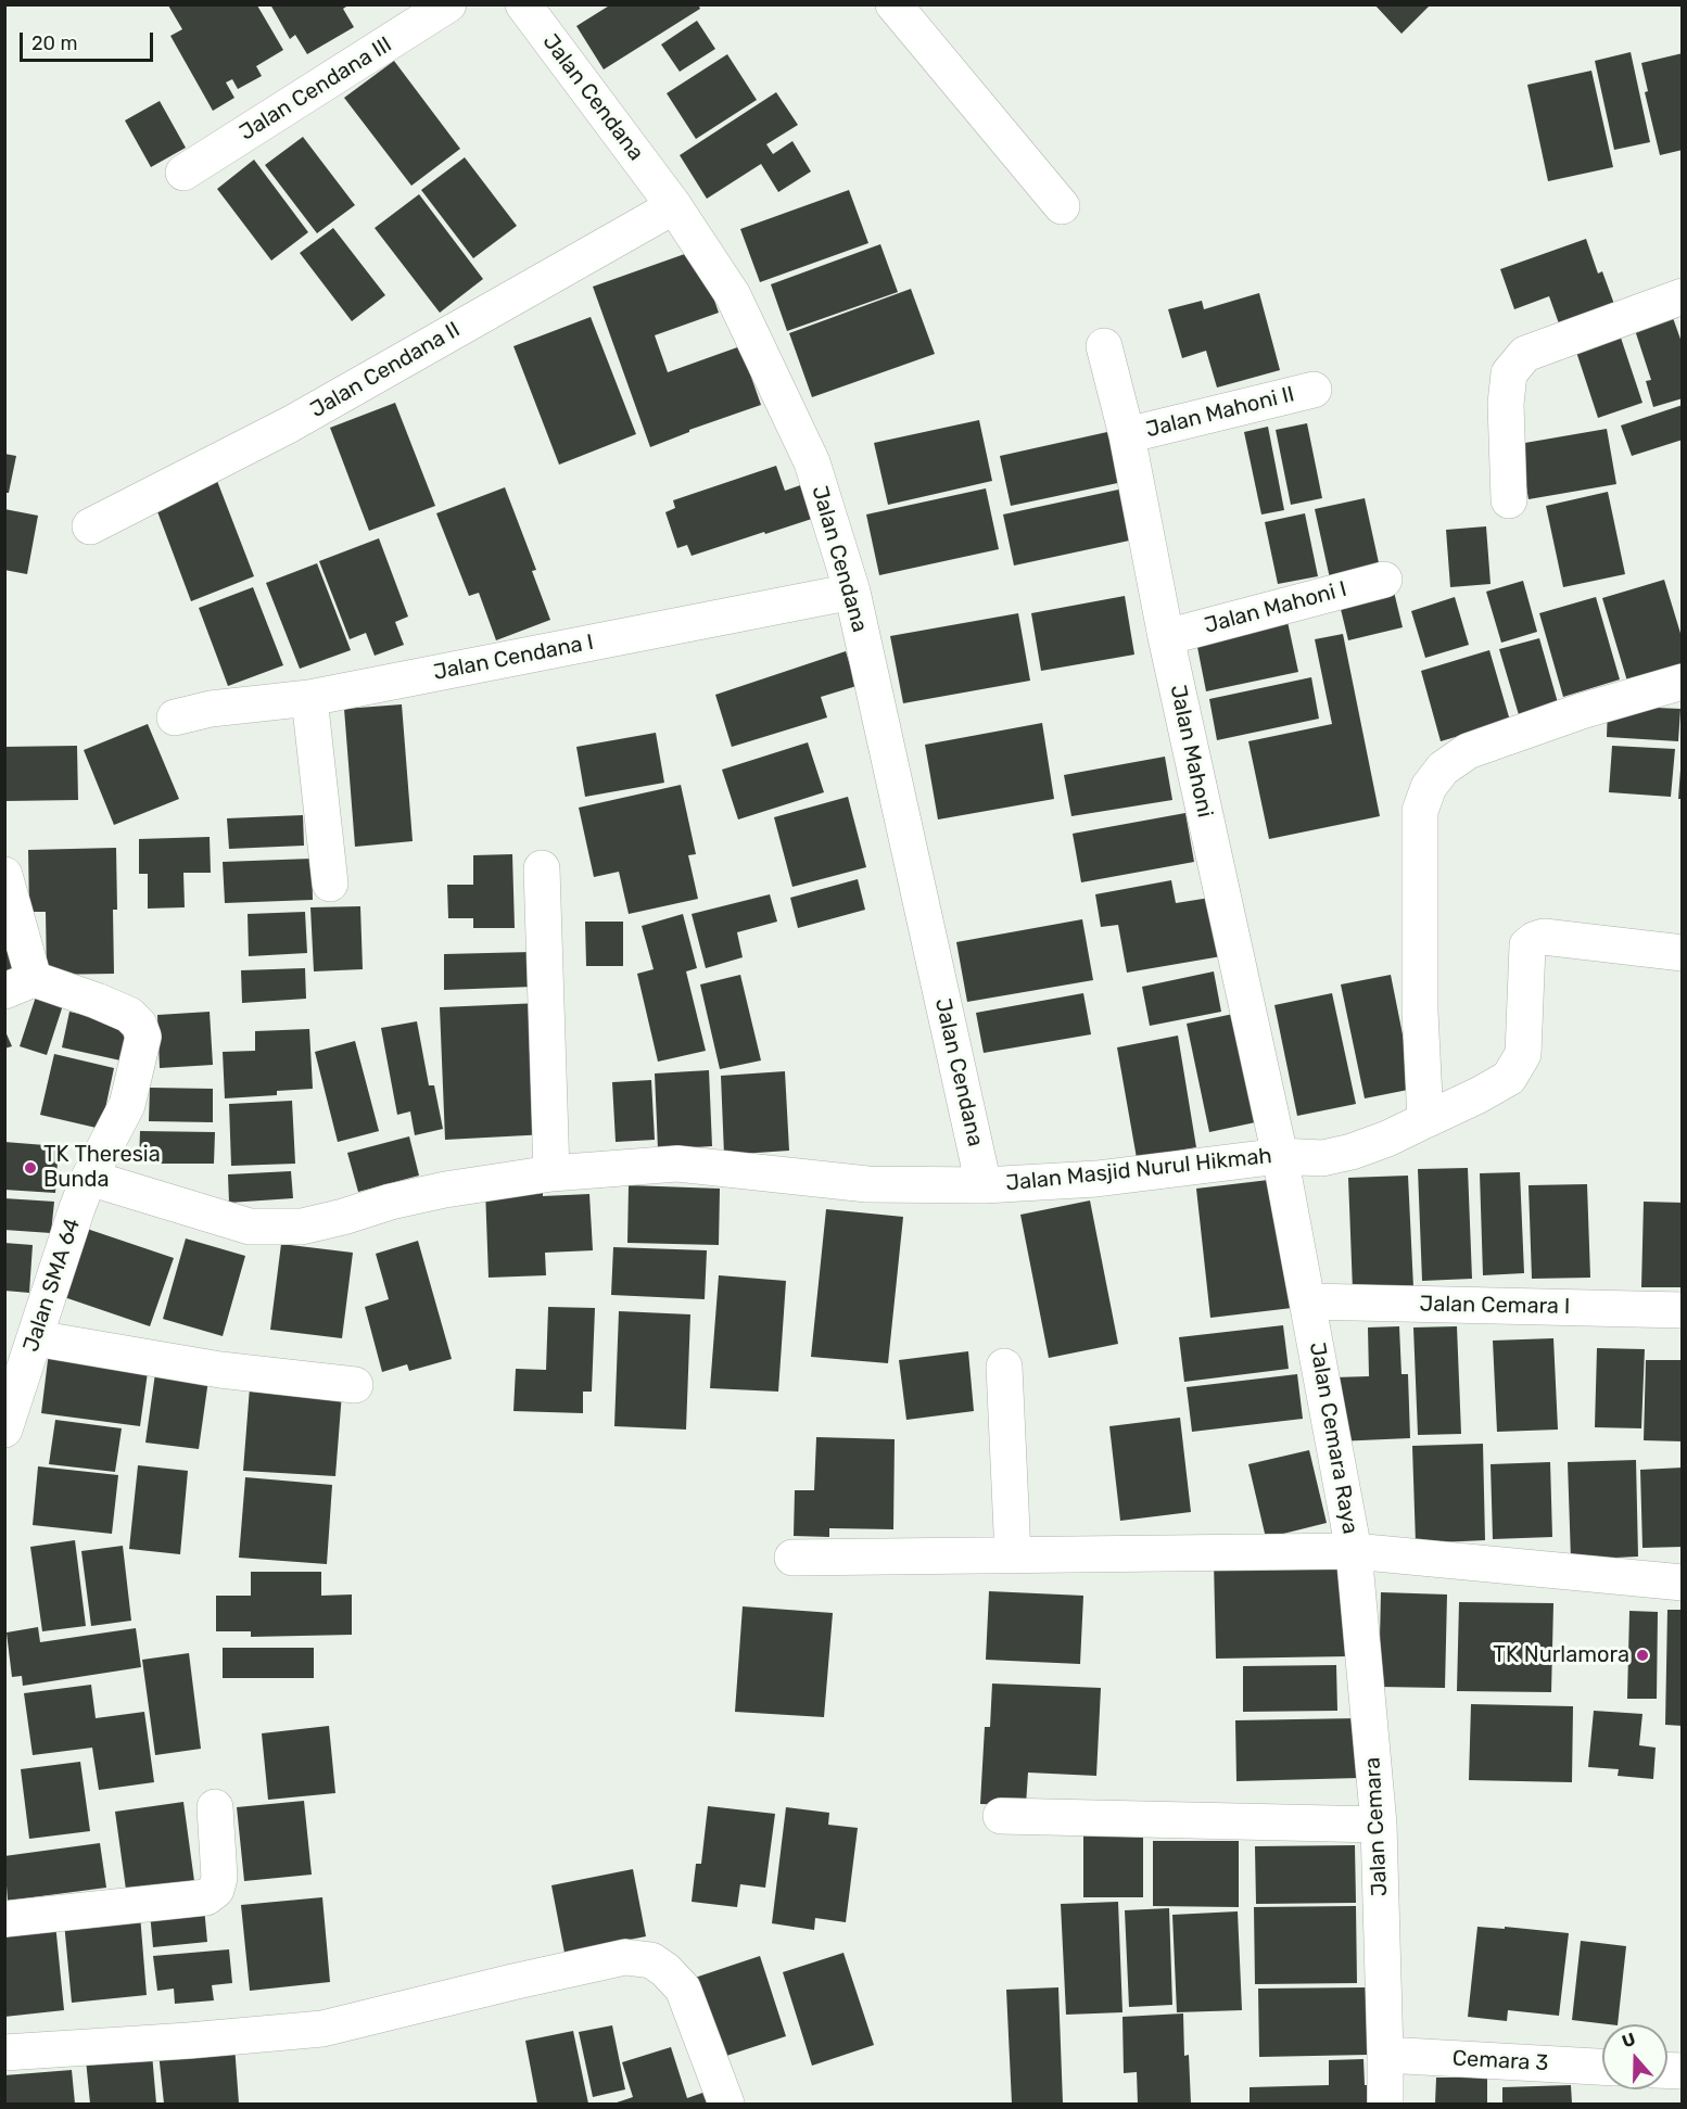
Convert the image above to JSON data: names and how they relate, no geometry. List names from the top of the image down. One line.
{"streets":{"street":["Jalan Cendana III","Jalan Cendana","Jalan Cendana II","Jalan Mahoni II","Jalan Mahoni I","Jalan Cendana I","Jalan Mahoni","Jalan Masjid Nurul Hikmah","Jalan SMA 64","Jalan Cemara I","Jalan Cemara Raya","Jalan Cemara","Cemara 3"]},"crossings":[["Jalan Cendana","Jalan Cendana II"],["Jalan Cendana","Jalan Cendana I"],["Jalan Cendana","Jalan Masjid Nurul Hikmah"],["Jalan Mahoni II","Jalan Mahoni"],["Jalan Mahoni I","Jalan Mahoni"],["Jalan Mahoni","Jalan Masjid Nurul Hikmah"],["Jalan Mahoni","Jalan Cemara Raya"],["Jalan Masjid Nurul Hikmah","Jalan SMA 64"],["Jalan Masjid Nurul Hikmah","Jalan Cemara Raya"],["Jalan Cemara I","Jalan Cemara Raya"],["Jalan Cemara Raya","Jalan Cemara"],["Jalan Cemara","Cemara 3"]],"places":["TK Theresia Bunda","TK Nurlamora"],"scale_bar":"20 m","north":"top"}
